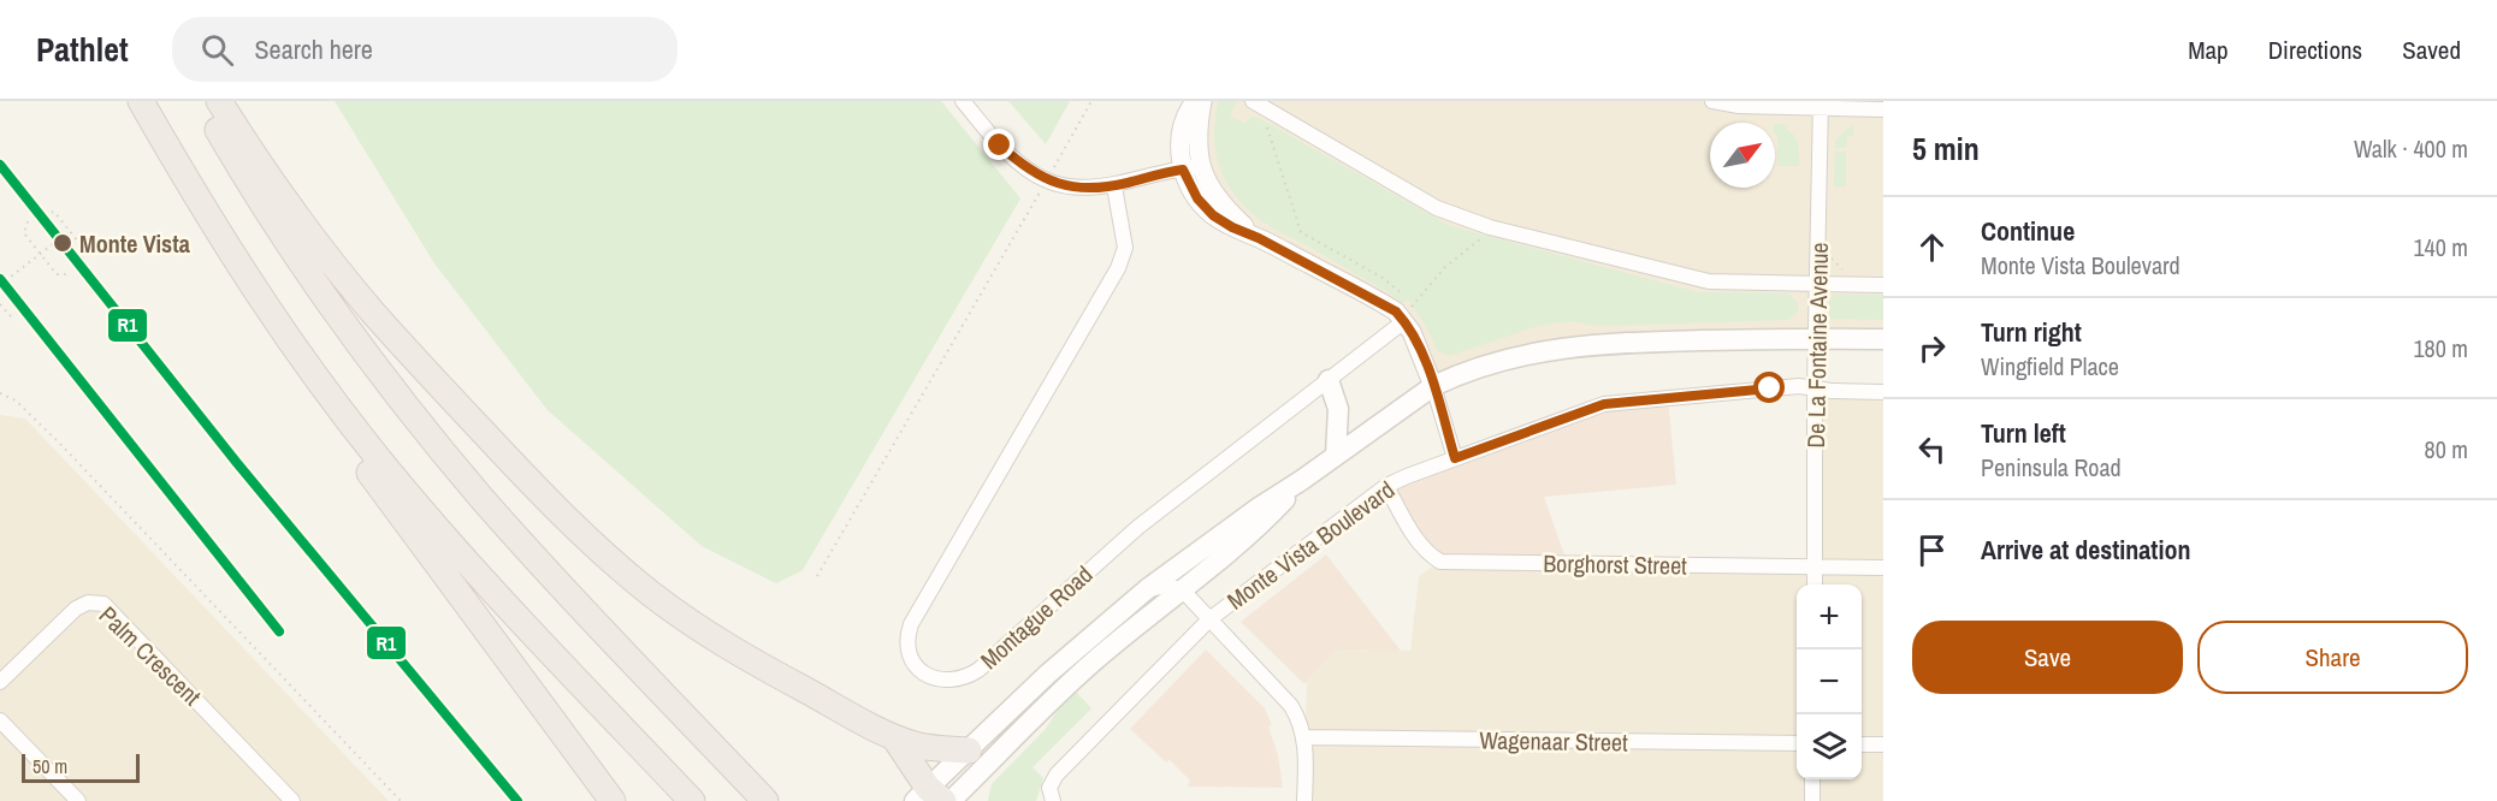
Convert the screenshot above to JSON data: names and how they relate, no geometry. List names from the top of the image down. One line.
{"streets":{"main road":["Monte Vista Boulevard"],"street":["De La Fontaine Avenue","Borghorst Street","Montague Road","Palm Crescent","Wagenaar Street"]},"crossings":[["De La Fontaine Avenue","Monte Vista Boulevard"],["De La Fontaine Avenue","Borghorst Street"],["Monte Vista Boulevard","Borghorst Street"]],"places":["Monte Vista"],"lines":["transit line R1"],"scale_bar":"50 m","north":"top right","page":{"header":"Pathlet","search":"Search here","nav":["Map","Directions","Saved"],"heading":["5 min","Walk · 400 m"],"list":[["Continue","Monte Vista Boulevard","140 m"],["Turn right","Wingfield Place","180 m"],["Turn left","Peninsula Road","80 m"],"Arrive at destination"],"map_buttons":["+","−"],"buttons":["Save","Share"],"scale":"50 m"}}
